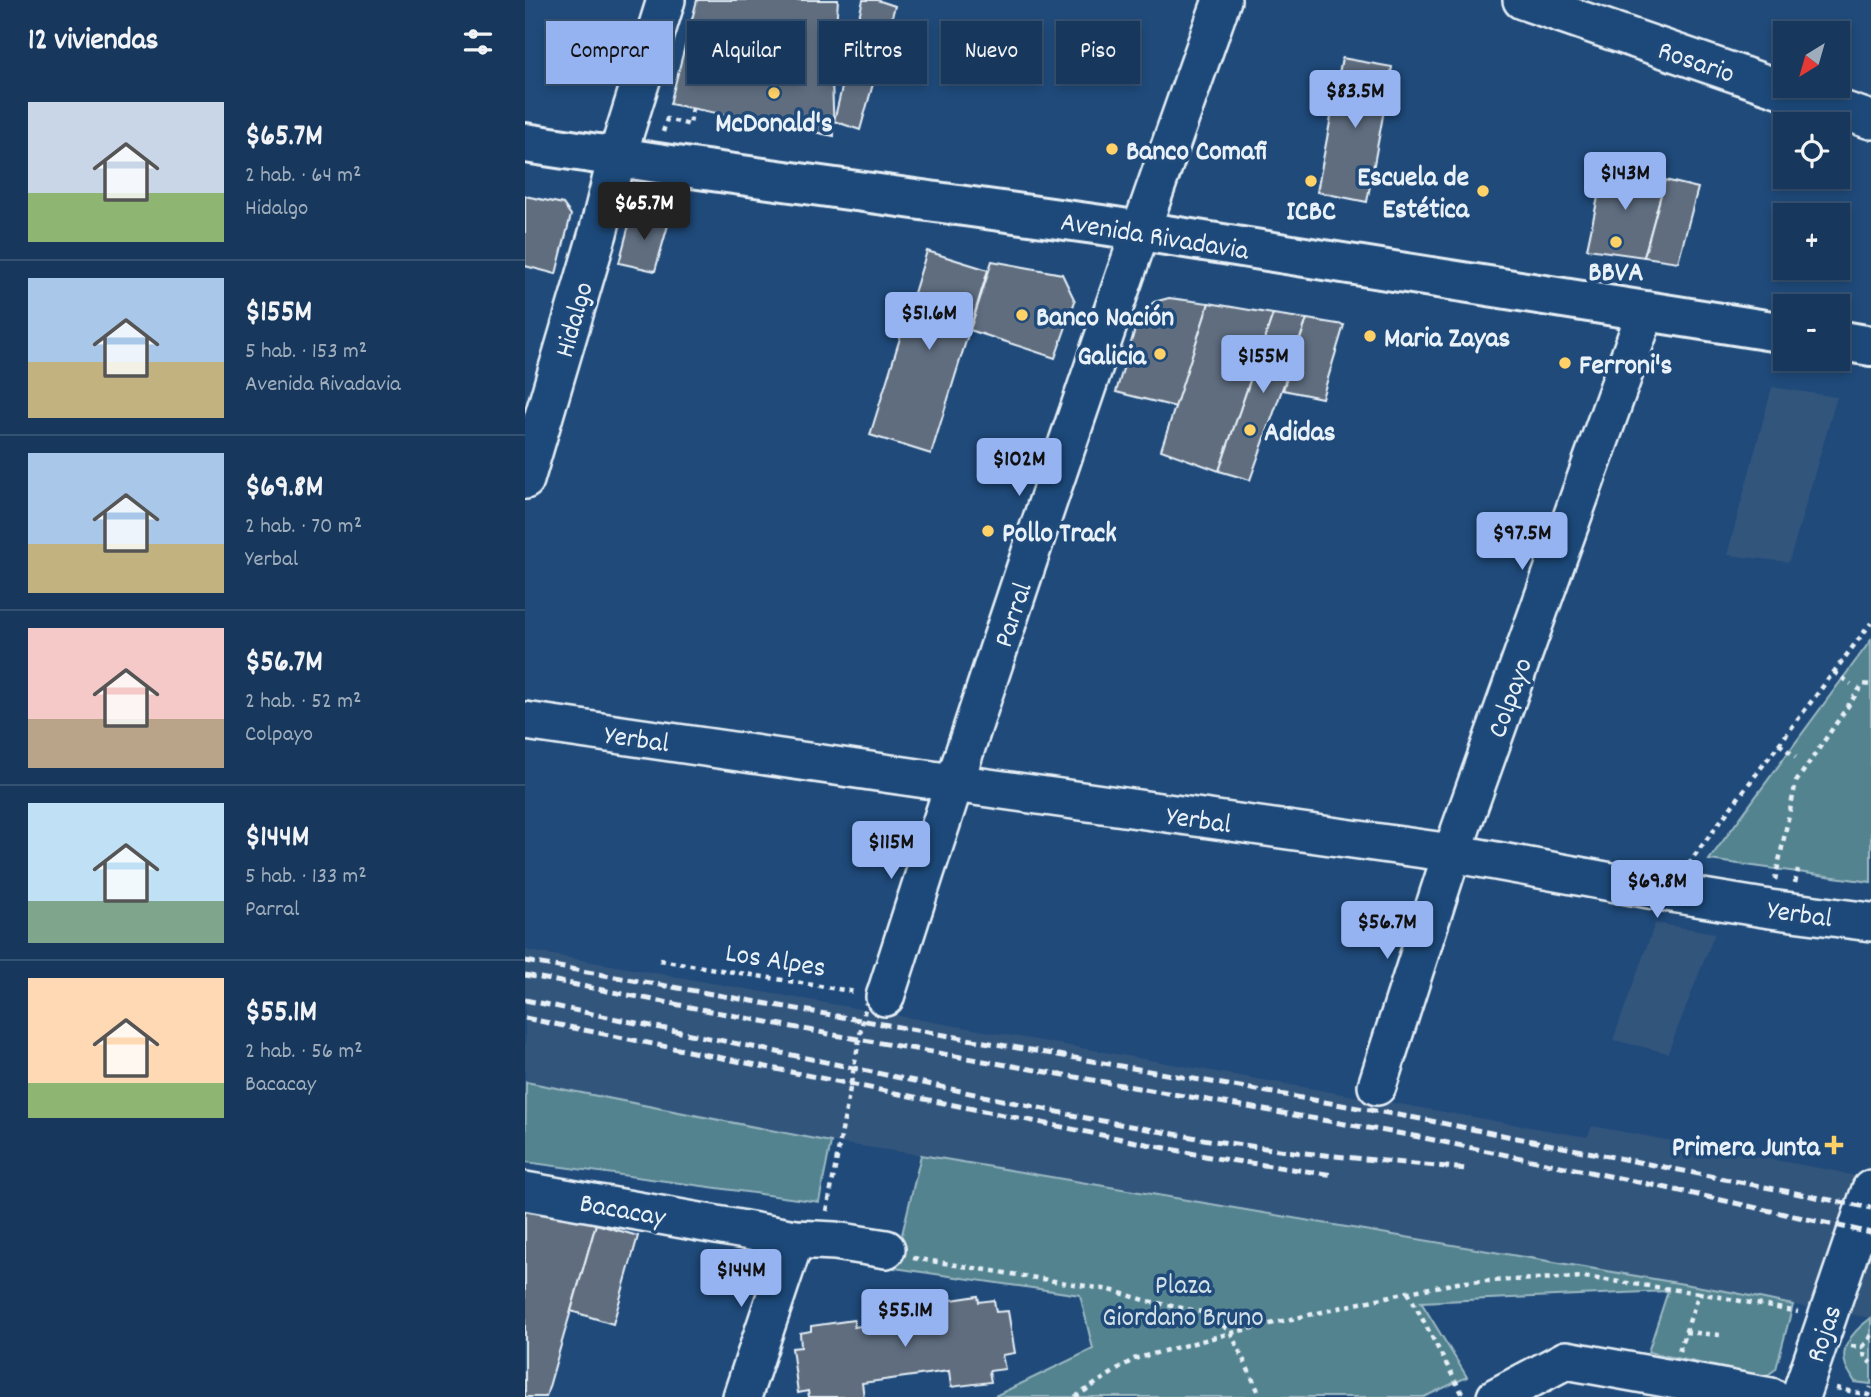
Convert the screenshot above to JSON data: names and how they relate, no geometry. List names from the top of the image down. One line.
{"streets":{"main road":["Avenida Rivadavia"],"street":["Rosario","Hidalgo","Parral","Colpayo","Yerbal","Bacacay","Rojas"],"path":["Los Alpes"]},"crossings":[["Avenida Rivadavia","Hidalgo"],["Avenida Rivadavia","Parral"],["Avenida Rivadavia","Colpayo"],["Parral","Yerbal"],["Parral","Los Alpes"],["Colpayo","Yerbal"]],"parks":["Plaza Giordano Bruno"],"places":{"other":["McDonald's","Banco Comafi","ICBC","Escuela de Estética","BBVA","Banco Nación","Maria Zayas","Galicia","Ferroni's","Adidas","Pollo Track"],"health":["Primera Junta"]},"north":"bottom left","page":{"heading":"12 viviendas","map_buttons":["+","−"],"chip":["Comprar","Alquilar","Filtros","Nuevo","Piso"],"price":["$83.5M","$143M","$65.7M","$51.6M","$155M","$102M","$97.5M","$115M","$69.8M","$56.7M","$144M","$55.1M"],"list":[{"name":"$65.7M","note":"2 hab. · 64 m² · Hidalgo"},{"name":"$155M","note":"5 hab. · 153 m² · Avenida Rivadavia"},{"name":"$69.8M","note":"2 hab. · 70 m² · Yerbal"},{"name":"$56.7M","note":"2 hab. · 52 m² · Colpayo"},{"name":"$144M","note":"5 hab. · 133 m² · Parral"},{"name":"$55.1M","note":"2 hab. · 56 m² · Bacacay"}]}}
